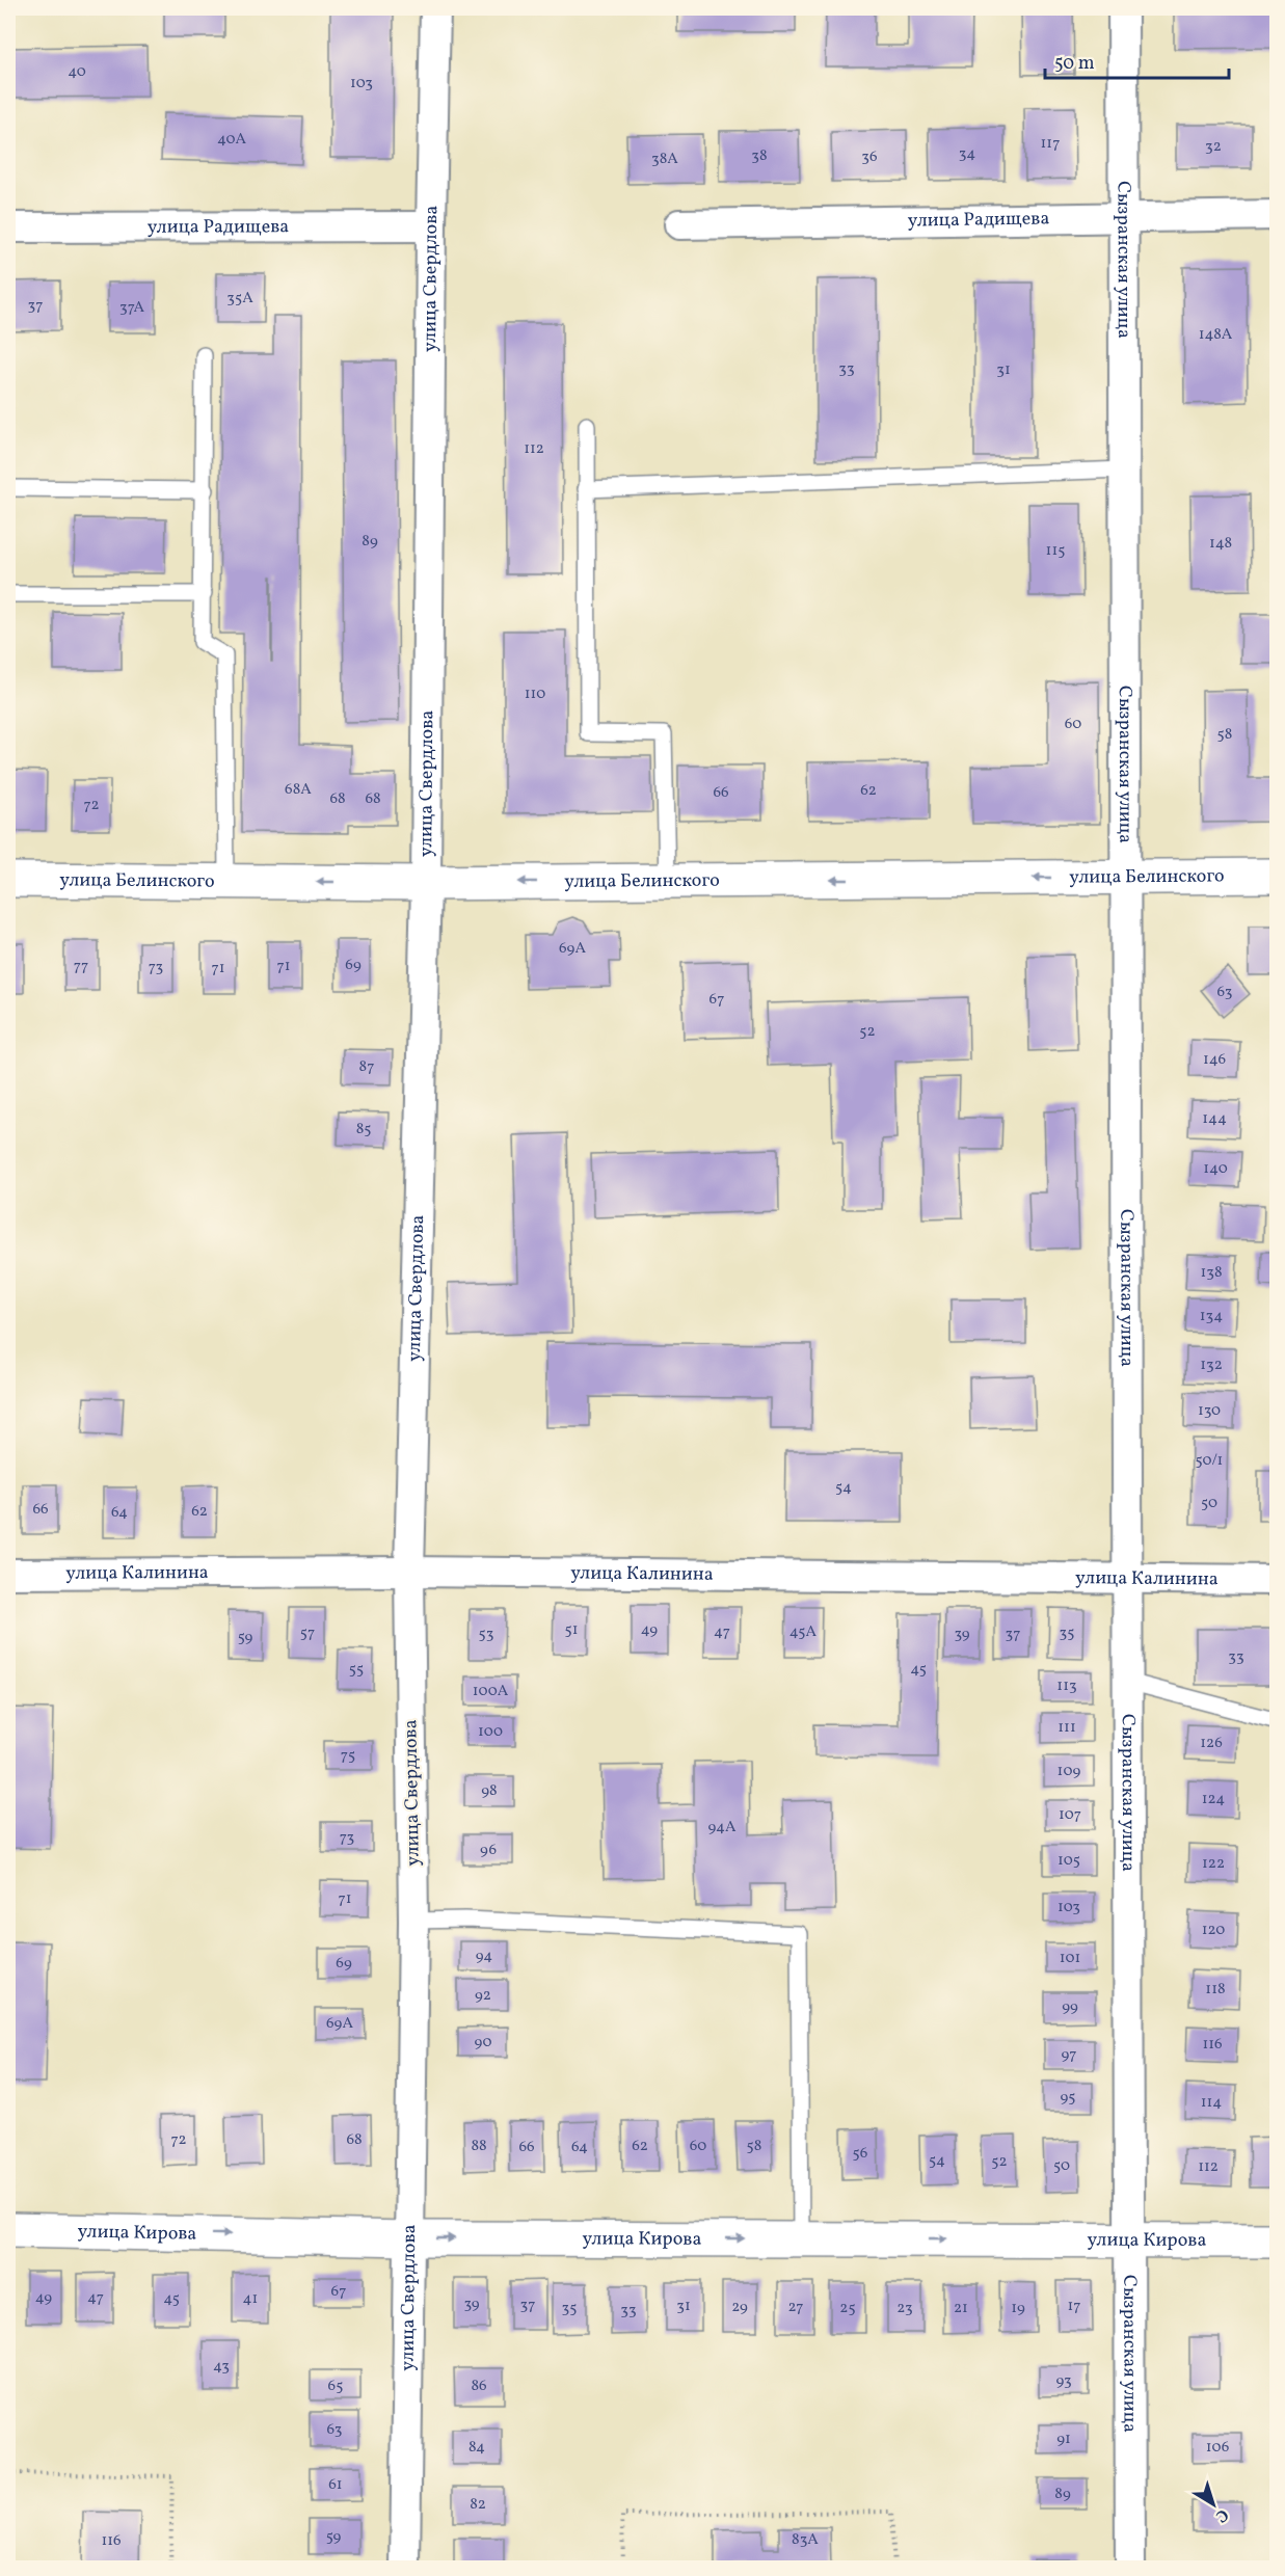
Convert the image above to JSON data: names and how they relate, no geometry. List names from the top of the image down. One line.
{"streets":{"street":["улица Радищева","Сызранская улица","улица Свердлова","улица Белинского","улица Калинина","улица Кирова"]},"crossings":[["улица Радищева","Сызранская улица"],["улица Радищева","улица Свердлова"],["Сызранская улица","улица Белинского"],["Сызранская улица","улица Калинина"],["Сызранская улица","улица Кирова"],["улица Свердлова","улица Белинского"],["улица Свердлова","улица Калинина"],["улица Свердлова","улица Кирова"]],"one_way":["улица Белинского","улица Кирова"],"house_numbers":["40","103","40А","117","32","34","38","36","38А","35А","37","37А","148А","33","31","112","89","148","115","110","60","58","68А","62","66","68","68","72","69А","69","77","71","73","71","63","67","52","146","87","144","85","140","138","134","132","130","50/1","54","50","66","62","64","51","49","47","45А","57","35","53","39","37","59","33","55","45","113","100А","111","100","126","75","109","98","124","107","94А","73","96","105","122","71","103","120","94","101","69","118","92","99","69А","90","116","97","95","114","72","68","88","62","60","58","66","64","56","54","52","50","112","67","49","47","45","41","39","37","31","17","29","27","35","25","23","21","19","33","43","93","65","86","63","91","84","106","61","89","82","59","83А","116"],"scale_bar":"50 m","north":"bottom right"}
